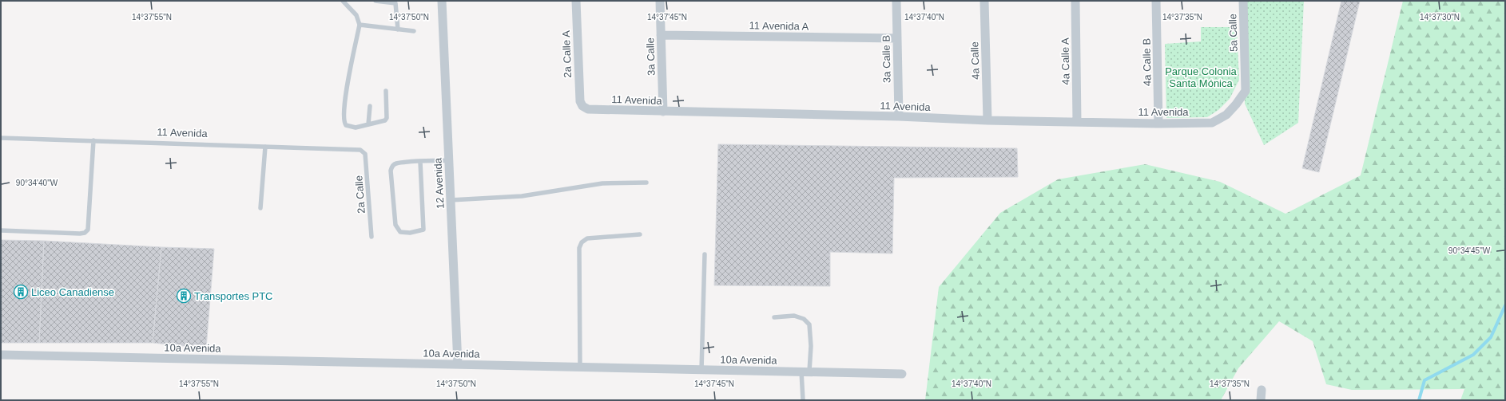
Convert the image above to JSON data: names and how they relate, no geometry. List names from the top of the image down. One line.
{"streets":{"street":["11 Avenida A","5a Calle","2a Calle A","3a Calle","3a Calle B","4a Calle","4a Calle A","4a Calle B","11 Avenida","12 Avenida","10a Avenida"],"lane":["2a Calle"]},"crossings":[["11 Avenida A","3a Calle"],["11 Avenida A","3a Calle B"],["5a Calle","11 Avenida"],["2a Calle A","11 Avenida"],["3a Calle","11 Avenida"],["3a Calle B","11 Avenida"],["4a Calle","11 Avenida"],["4a Calle A","11 Avenida"],["4a Calle B","11 Avenida"],["11 Avenida","2a Calle"],["12 Avenida","10a Avenida"]],"parks":["Parque Colonia Santa Mónica"],"places":{"building":["Liceo Canadiense","Transportes PTC"]},"coordinates":["14°37'55\"N","14°37'50\"N","14°37'45\"N","14°37'40\"N","14°37'35\"N","14°37'30\"N","90°34'40\"W","90°34'45\"W"]}
